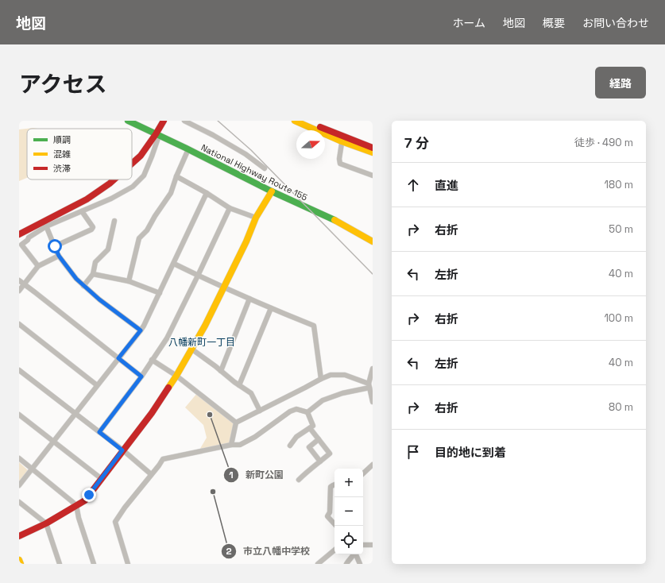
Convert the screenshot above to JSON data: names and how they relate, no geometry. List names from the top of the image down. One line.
{"streets":{"main road":["National Highway Route 155"]},"districts":["八幡新町一丁目"],"places":["新町公園","市立八幡中学校"],"legend":["順調","混雑","渋滞"],"north":"right","page":{"header":"地図","nav":["ホーム","地図","概要","お問い合わせ"],"title":"アクセス","buttons":"経路","heading":["7 分","徒歩 · 490 m"],"list":[["直進","180 m"],["右折","50 m"],["左折","40 m"],["右折","100 m"],["左折","40 m"],["右折","80 m"],"目的地に到着"],"map_buttons":["+","−"]}}
